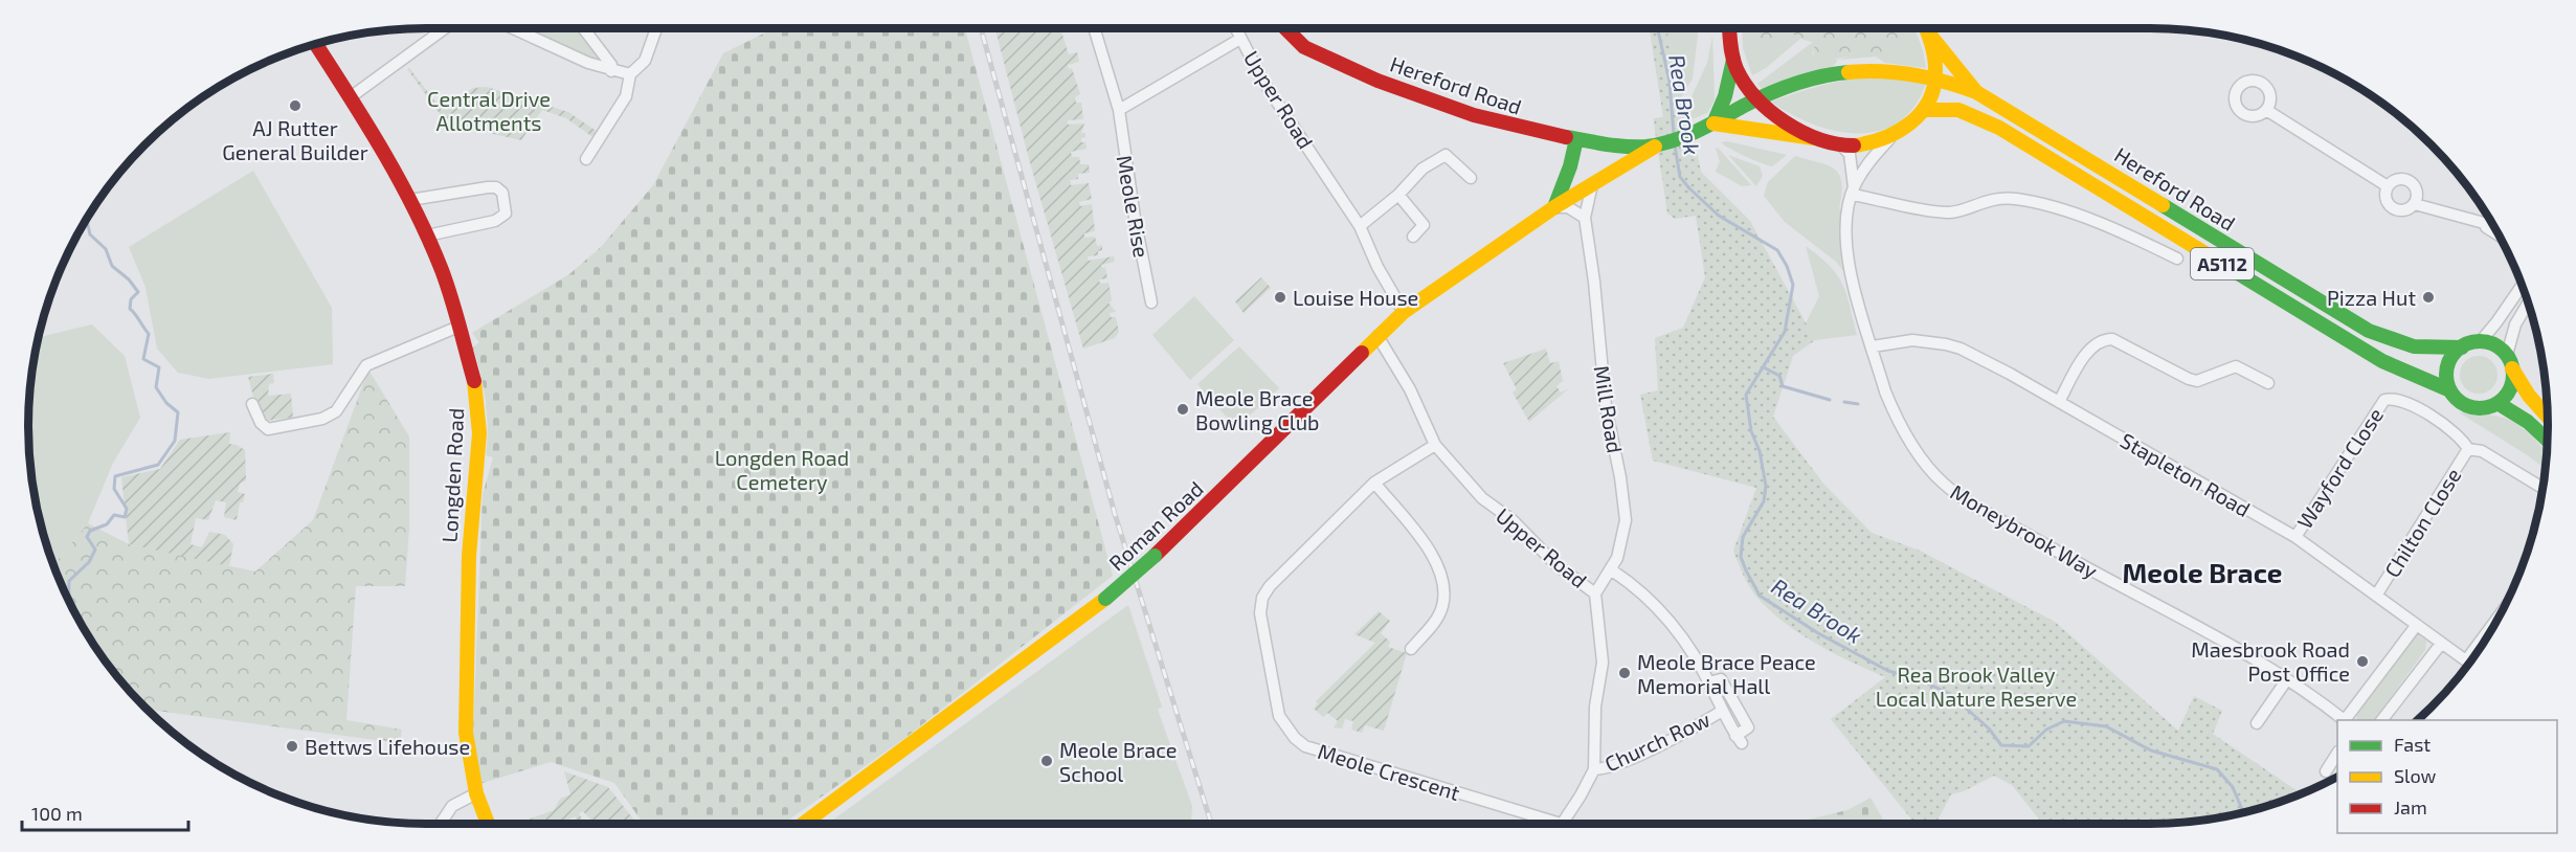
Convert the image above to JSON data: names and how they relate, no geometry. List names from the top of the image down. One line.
{"streets":{"main road":["Hereford Road","A5112","Longden Road","Roman Road"],"street":["Upper Road","Meole Rise","Mill Road","Wayford Close","Stapleton Road","Chilton Close","Moneybrook Way","Church Row","Meole Crescent"]},"crossings":[["Hereford Road","A5112"],["Hereford Road","Roman Road"],["Upper Road","Mill Road"],["Upper Road","Roman Road"],["Upper Road","Church Row"],["Upper Road","Meole Crescent"],["Mill Road","Roman Road"],["Wayford Close","Stapleton Road"],["Wayford Close","Chilton Close"],["Stapleton Road","Chilton Close"],["Stapleton Road","Moneybrook Way"]],"districts":["Meole Brace"],"water":["Rea Brook"],"parks":["Central Drive Allotments","Longden Road Cemetery","Rea Brook Valley Local Nature Reserve"],"places":["AJ Rutter General Builder","Louise House","Pizza Hut","Meole Brace Bowling Club","Maesbrook Road Post Office","Meole Brace Peace Memorial Hall","Bettws Lifehouse","Meole Brace School"],"legend":["Fast","Slow","Jam"],"scale_bar":"100 m"}
